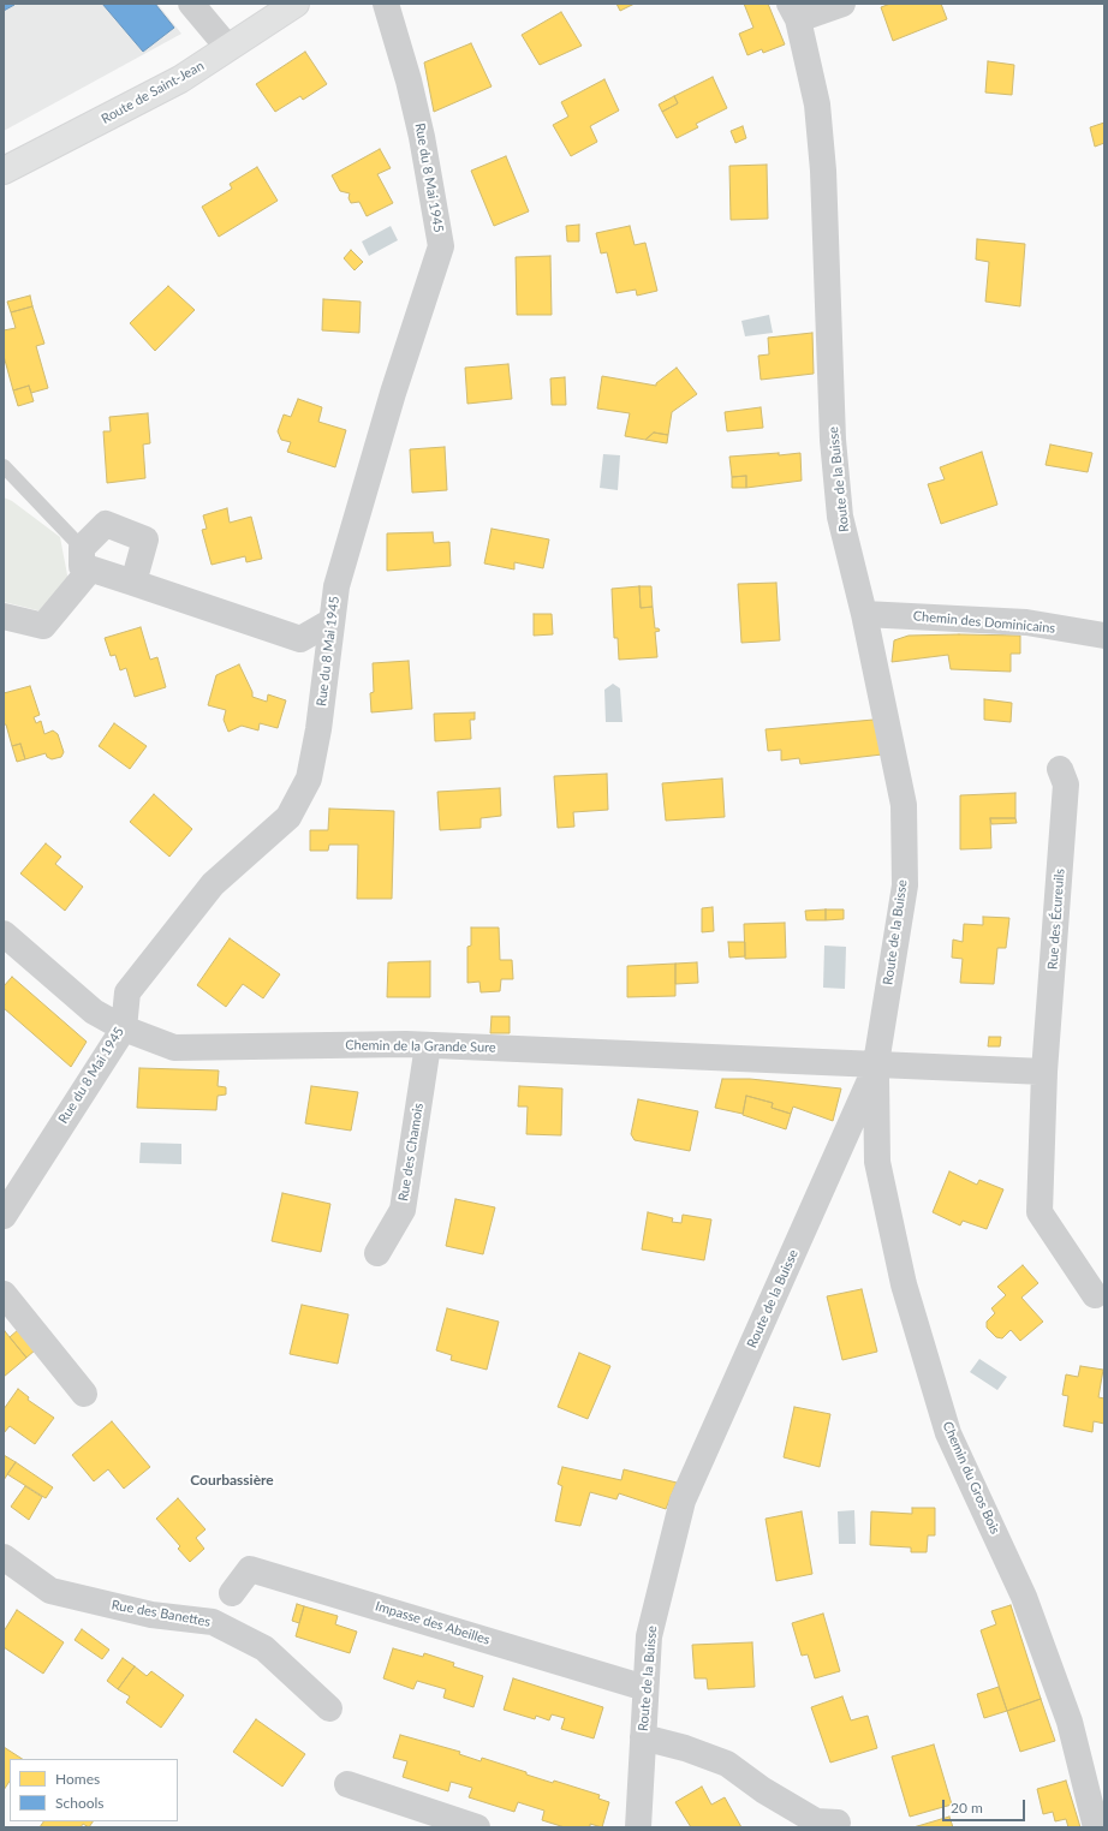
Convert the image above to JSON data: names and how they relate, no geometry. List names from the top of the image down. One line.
{"streets":{"main road":["Route de Saint-Jean"],"street":["Rue du 8 Mai 1945","Route de la Buisse","Chemin des Dominicains","Rue des Écureuils","Chemin de la Grande Sure","Rue des Chamois","Chemin du Gros Bois","Rue des Banettes","Impasse des Abeilles"]},"crossings":[["Rue du 8 Mai 1945","Chemin de la Grande Sure"],["Route de la Buisse","Chemin des Dominicains"],["Route de la Buisse","Chemin de la Grande Sure"],["Route de la Buisse","Chemin du Gros Bois"],["Route de la Buisse","Impasse des Abeilles"],["Chemin de la Grande Sure","Rue des Chamois"],["Chemin de la Grande Sure","Chemin du Gros Bois"]],"districts":["Courbassière"],"legend":["Homes","Schools"],"scale_bar":"20 m"}
